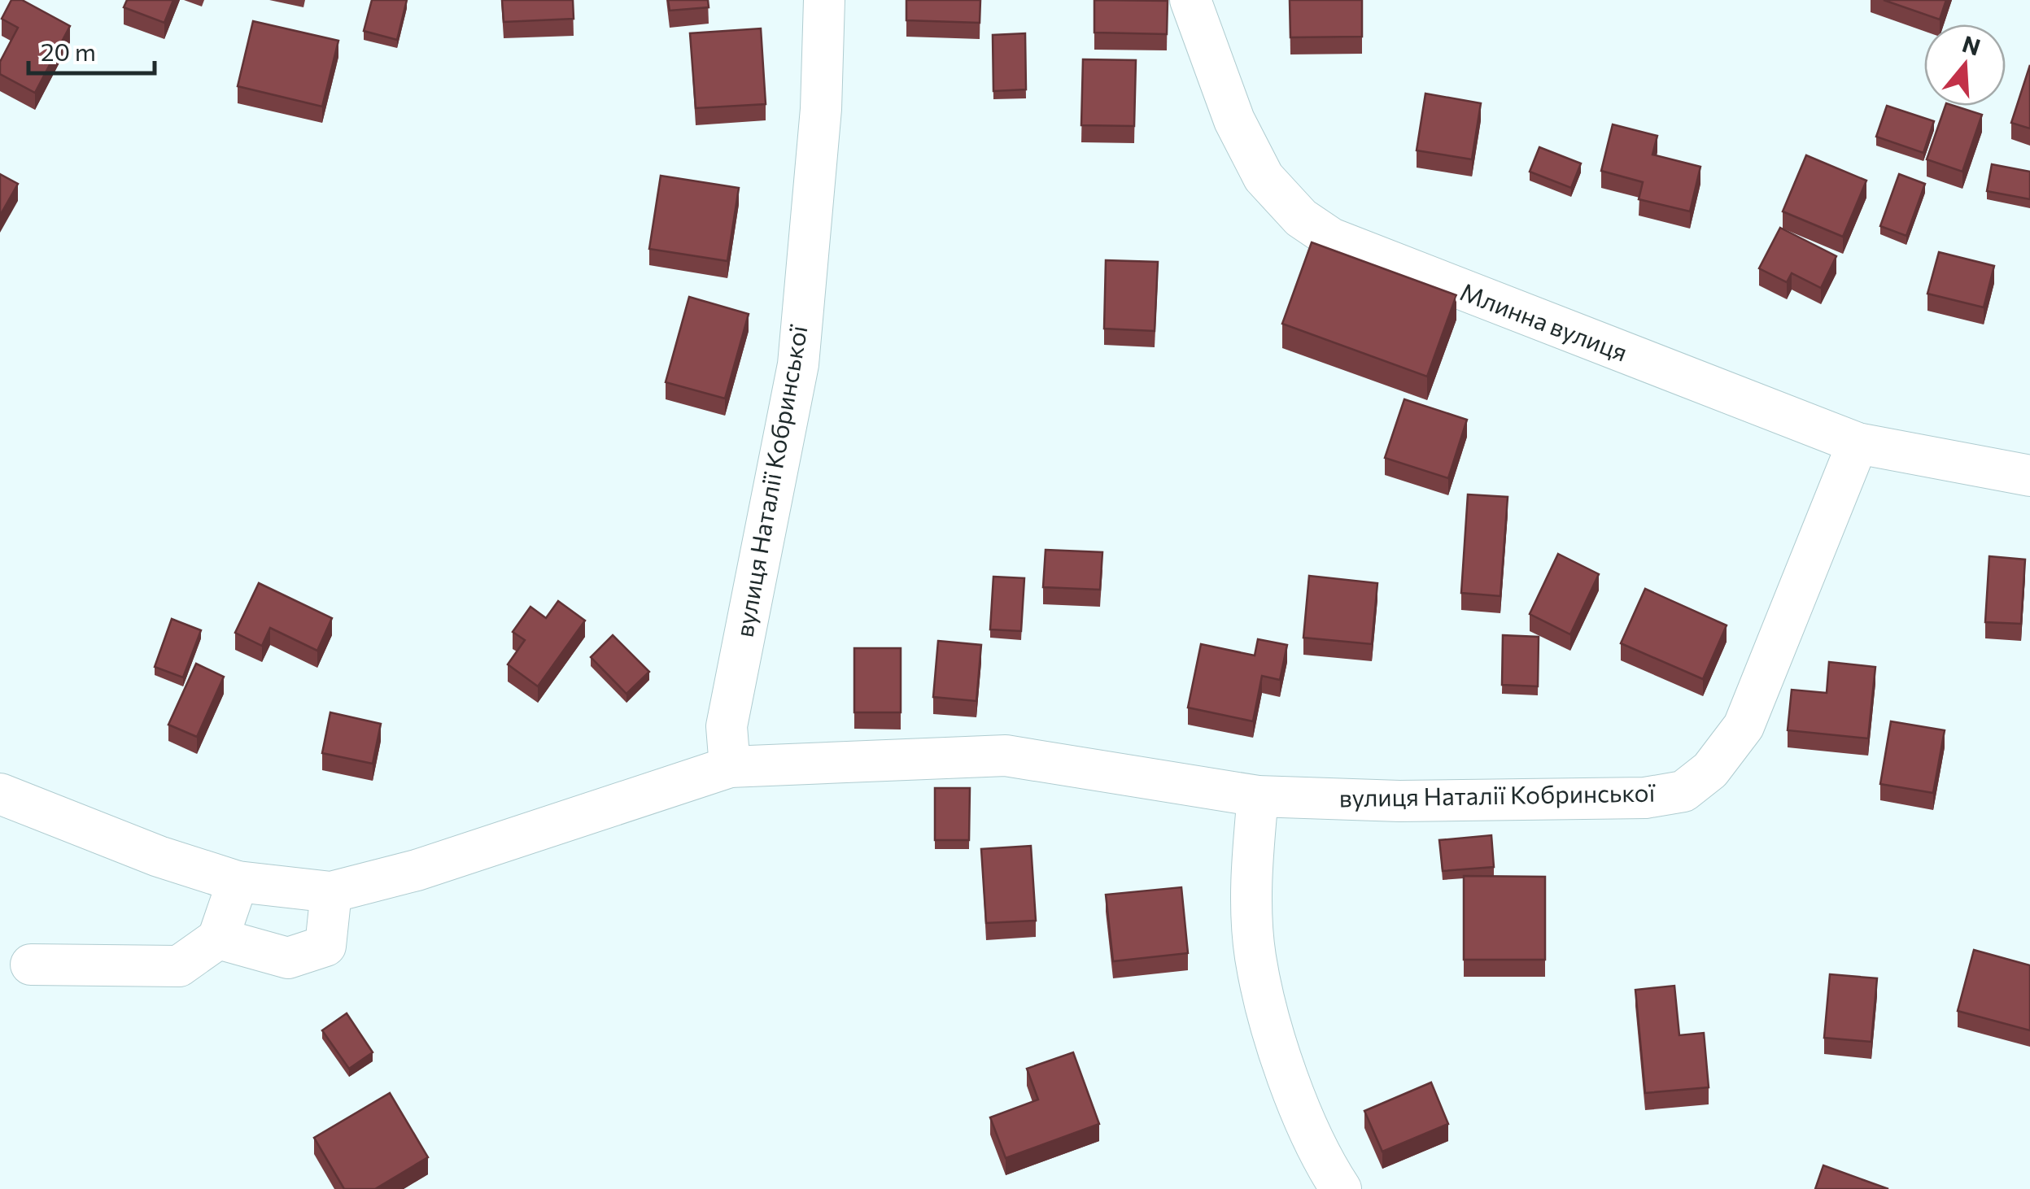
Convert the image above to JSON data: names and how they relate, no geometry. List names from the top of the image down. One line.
{"streets":{"street":["Млинна вулиця","вулиця Наталії Кобринської"]},"crossings":[["Млинна вулиця","вулиця Наталії Кобринської"]],"scale_bar":"20 m","north":"top"}
